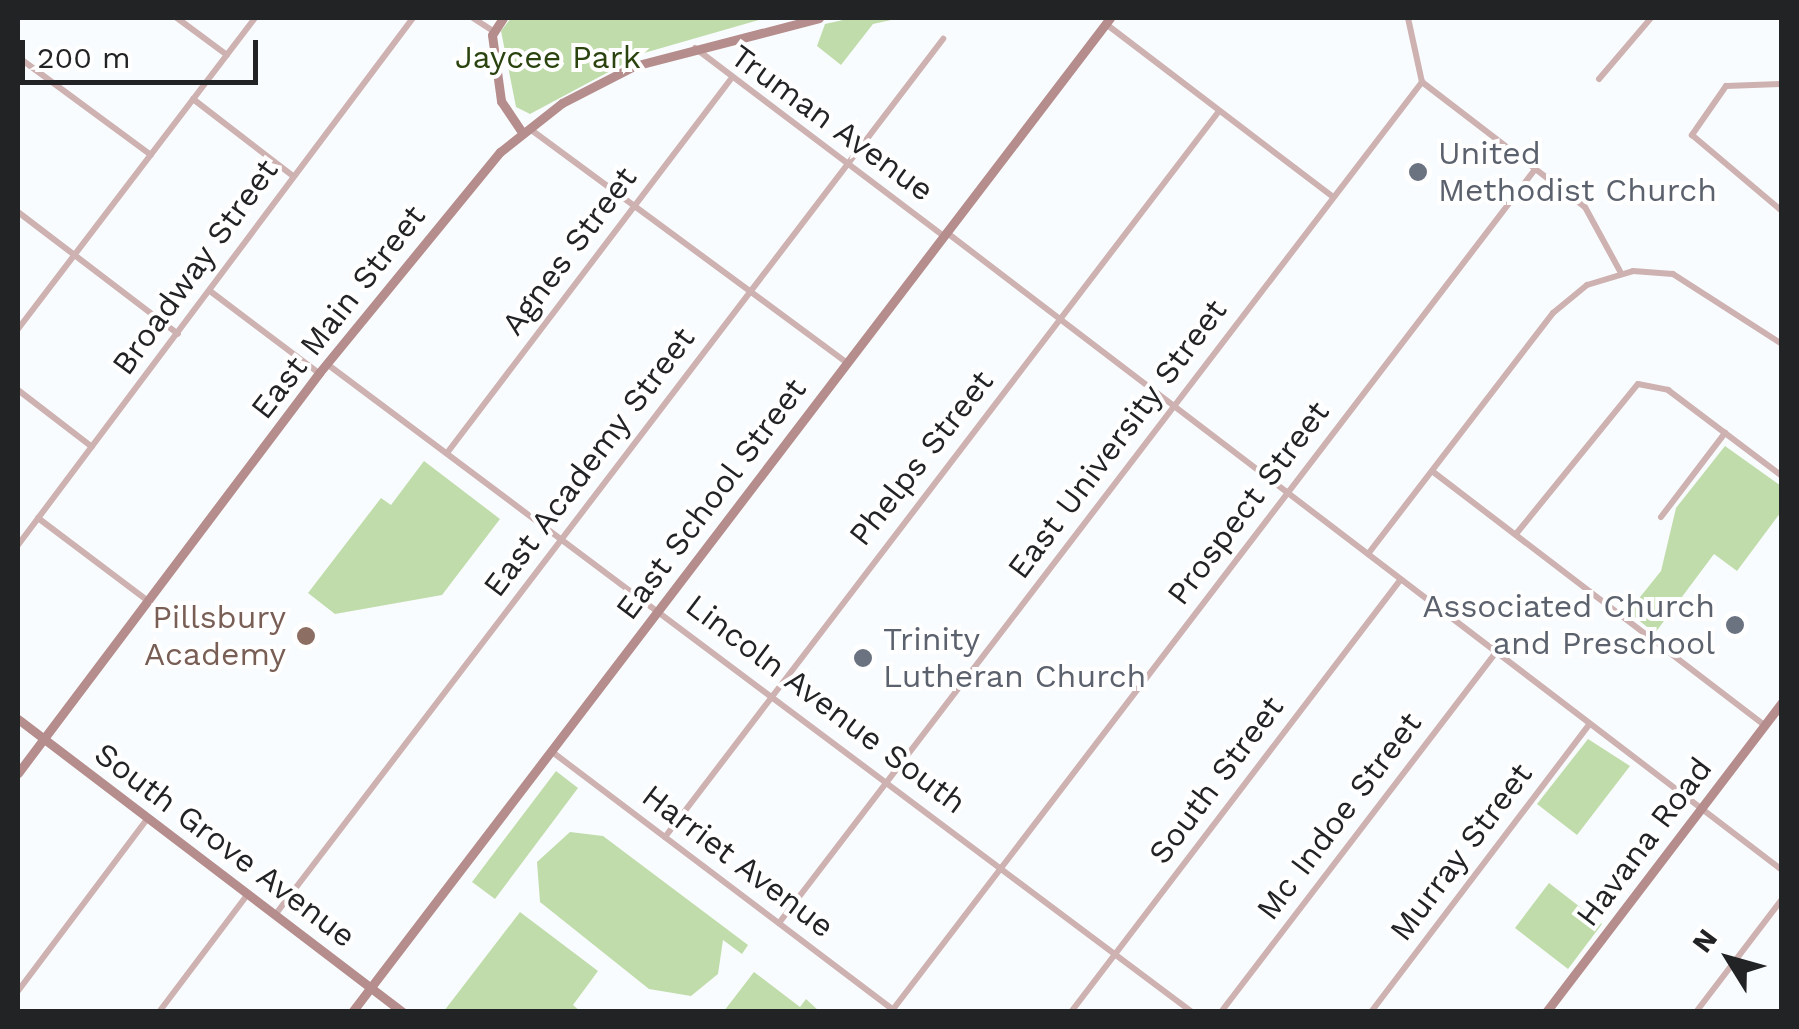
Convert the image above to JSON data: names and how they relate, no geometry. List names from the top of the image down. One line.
{"streets":{"street":["Truman Avenue","Agnes Street","Broadway Street","East Main Street","East University Street","Phelps Street","East Academy Street","East School Street","Prospect Street","Lincoln Avenue South","South Street","Mc Indoe Street","Havana Road","South Grove Avenue","Murray Street","Harriet Avenue"]},"crossings":[["Truman Avenue","Agnes Street"],["Truman Avenue","East Main Street"],["Truman Avenue","East University Street"],["Truman Avenue","Phelps Street"],["Truman Avenue","East Academy Street"],["Truman Avenue","East School Street"],["Truman Avenue","Prospect Street"],["Truman Avenue","South Street"],["Truman Avenue","Mc Indoe Street"],["Truman Avenue","Havana Road"],["Truman Avenue","Murray Street"],["Agnes Street","Lincoln Avenue South"],["East Main Street","Lincoln Avenue South"],["East Main Street","South Grove Avenue"],["East University Street","Lincoln Avenue South"],["East University Street","Harriet Avenue"],["Phelps Street","Lincoln Avenue South"],["Phelps Street","Harriet Avenue"],["East Academy Street","Lincoln Avenue South"],["East Academy Street","South Grove Avenue"],["East School Street","Lincoln Avenue South"],["East School Street","South Grove Avenue"],["East School Street","Harriet Avenue"],["Prospect Street","Lincoln Avenue South"],["Prospect Street","Harriet Avenue"],["Lincoln Avenue South","South Street"]],"parks":["Jaycee Park"],"places":["United Methodist Church","Associated Church and Preschool","Pillsbury Academy","Trinity Lutheran Church"],"scale_bar":"200 m","north":"top left"}
